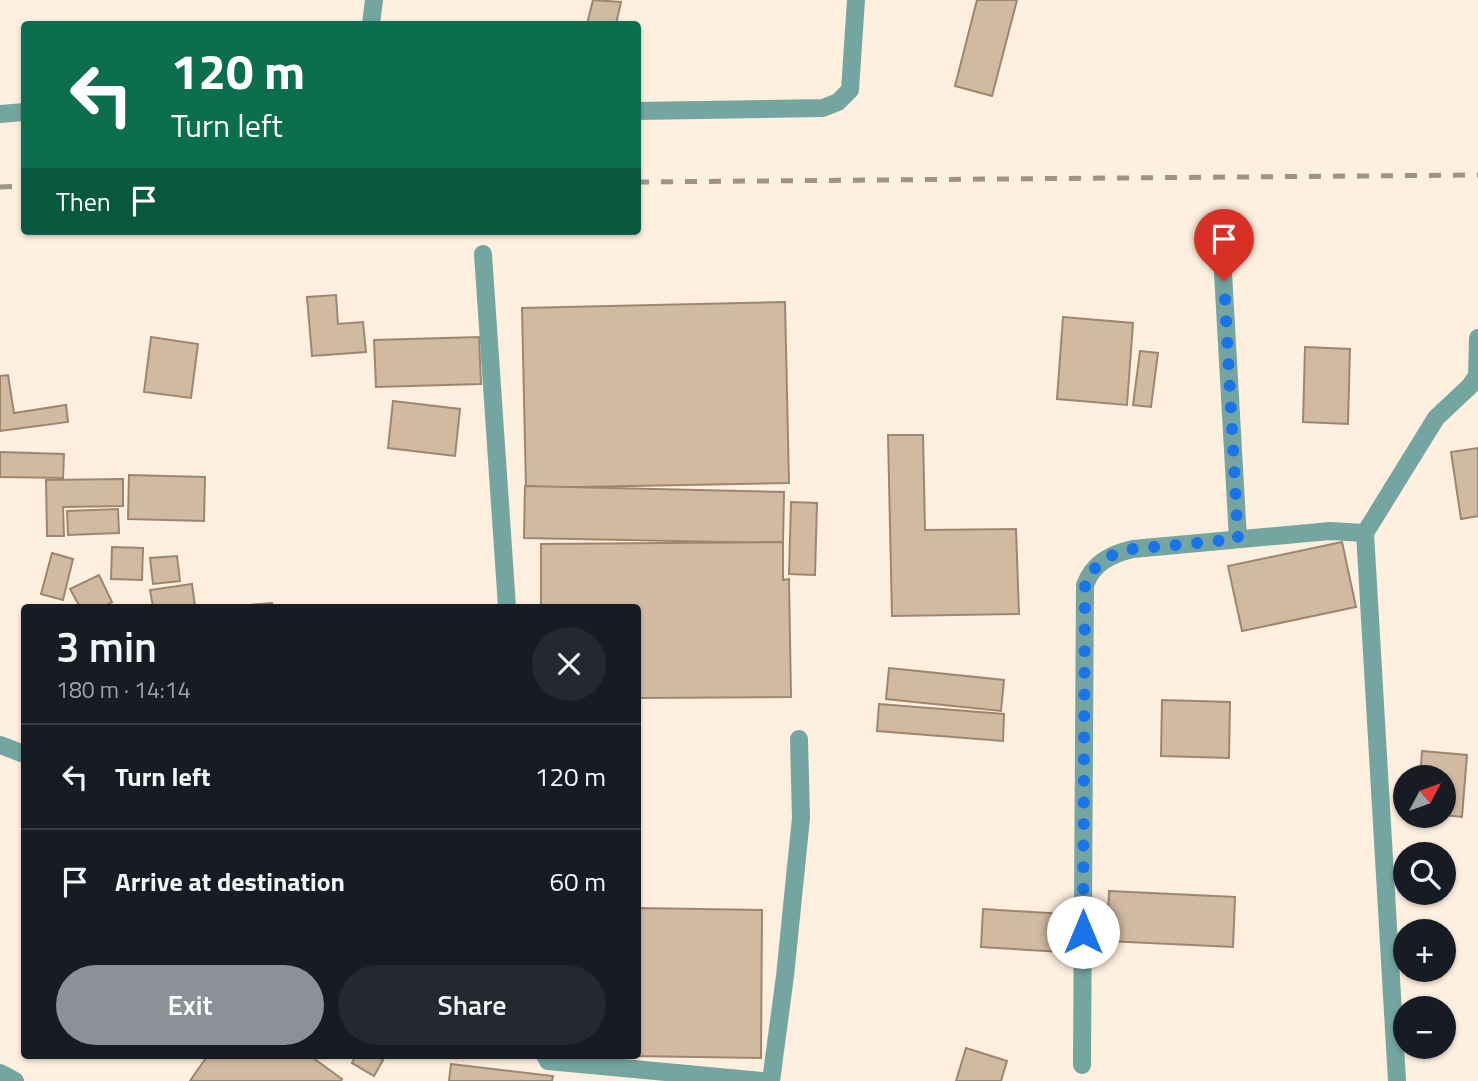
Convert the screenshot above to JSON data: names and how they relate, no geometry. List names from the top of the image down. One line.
{"north":"top right","page":{"turn":["120 m","Turn left"],"then":"Then","heading":["3 min","180 m · 14:14"],"list":[{"name":"Turn left","value":"120 m"},{"name":"Arrive at destination","value":"60 m"}],"map_buttons":["+","−"],"buttons":["Exit","Share"]}}
